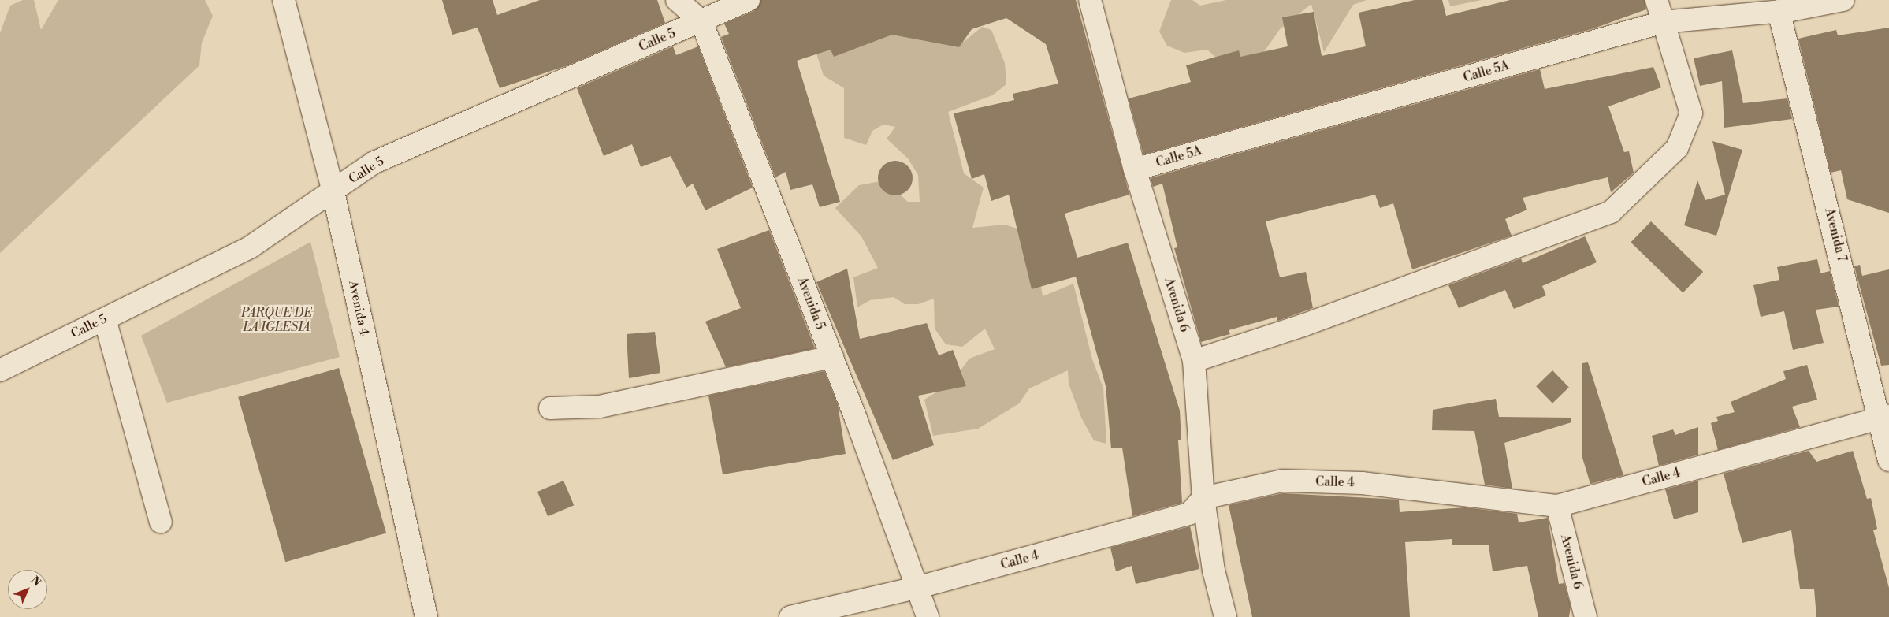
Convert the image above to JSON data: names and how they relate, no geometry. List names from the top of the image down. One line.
{"streets":{"street":["Calle 5","Calle 5A","Avenida 7","Avenida 5","Avenida 6","Avenida 4","Calle 4"]},"crossings":[["Calle 5","Avenida 5"],["Calle 5","Avenida 4"],["Calle 5A","Avenida 7"],["Calle 5A","Avenida 6"],["Avenida 7","Calle 4"],["Avenida 5","Calle 4"],["Avenida 6","Calle 4"]],"parks":["PARQUE DE LA IGLESIA"],"north":"top right"}
